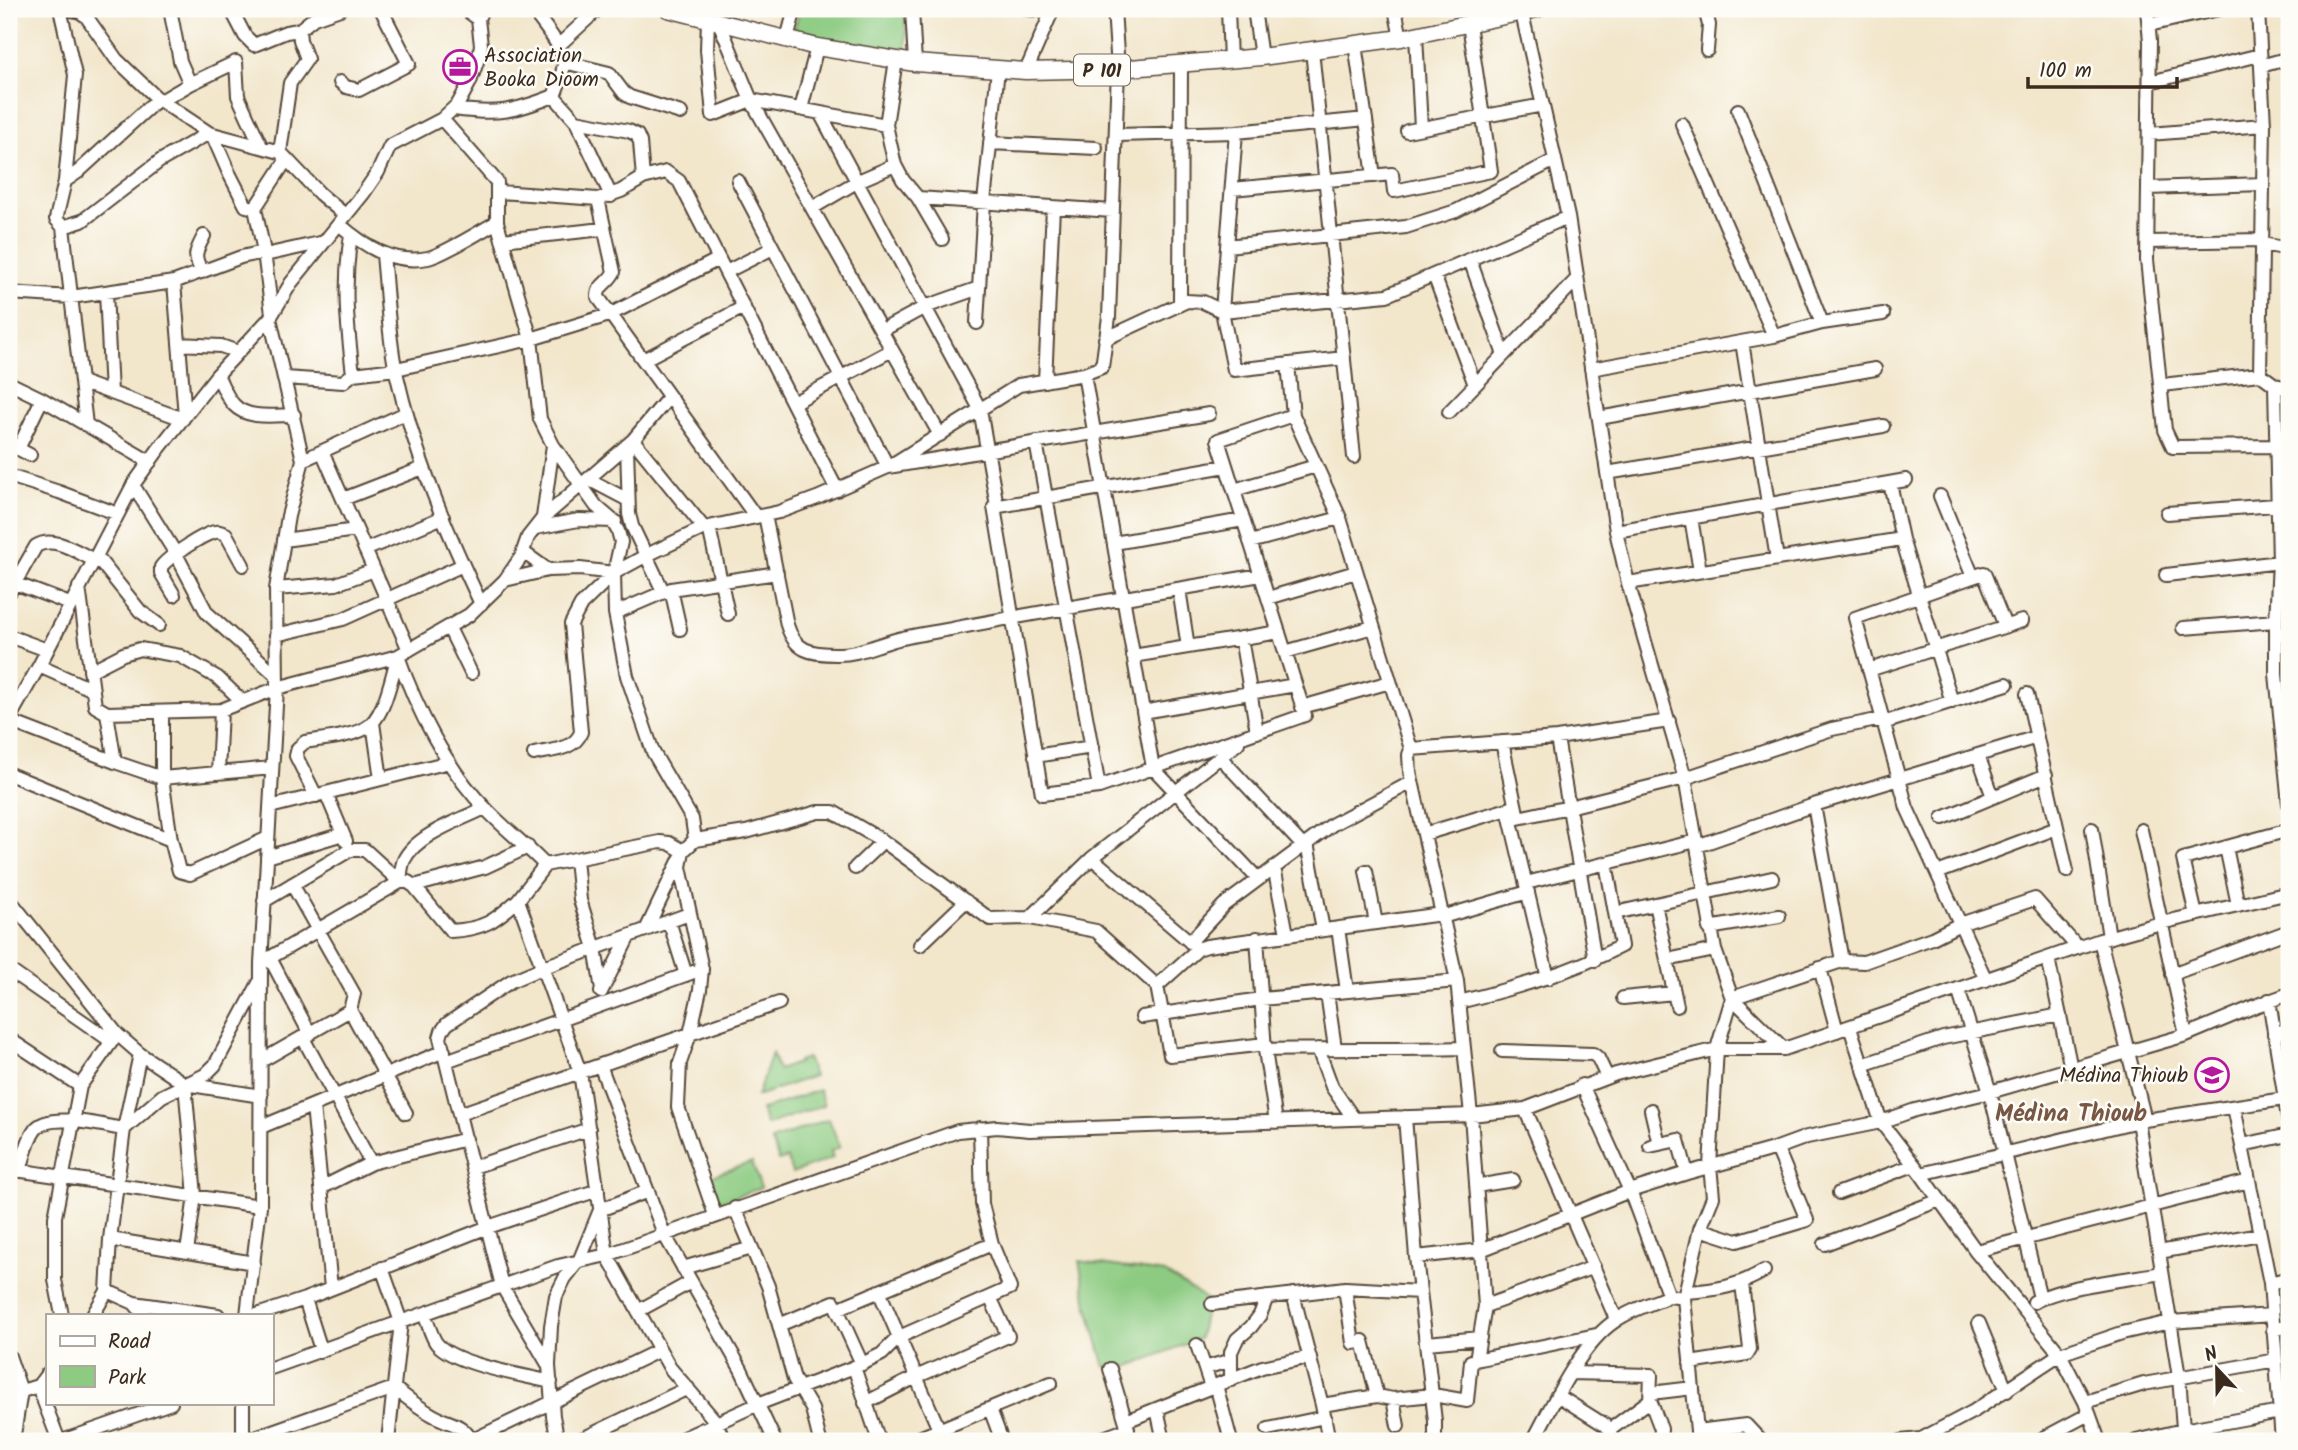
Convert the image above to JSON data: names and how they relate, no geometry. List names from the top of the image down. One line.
{"streets":{"main road":["P 101"]},"districts":["Médina Thioub"],"places":{"office":["Association Booka Dioom"],"school or university":["Médina Thioub"]},"legend":["Road","Park"],"scale_bar":"100 m","north":"top"}
